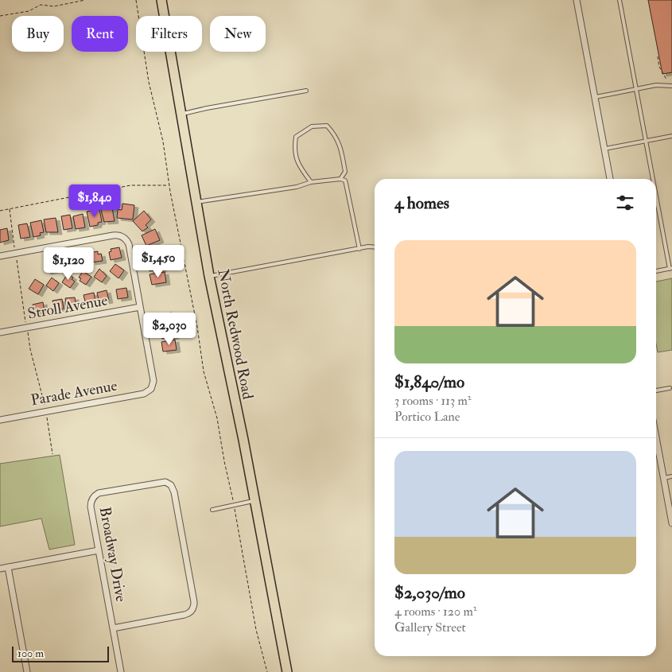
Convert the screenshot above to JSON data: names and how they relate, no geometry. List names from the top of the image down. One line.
{"streets":{"main road":["North Redwood Road"],"street":["Stroll Avenue","Parade Avenue","Broadway Drive"]},"crossings":[["Stroll Avenue","Parade Avenue"]],"scale_bar":"100 m","page":{"chip":["Buy","Rent","Filters","New"],"heading":"4 homes","price":["$1,840","$1,450","$1,120","$2,030"],"list":[{"name":"$1,840/mo","note":"3 rooms · 113 m² · Portico Lane"},{"name":"$2,030/mo","note":"4 rooms · 120 m² · Gallery Street"}],"scale":"100 m"}}
